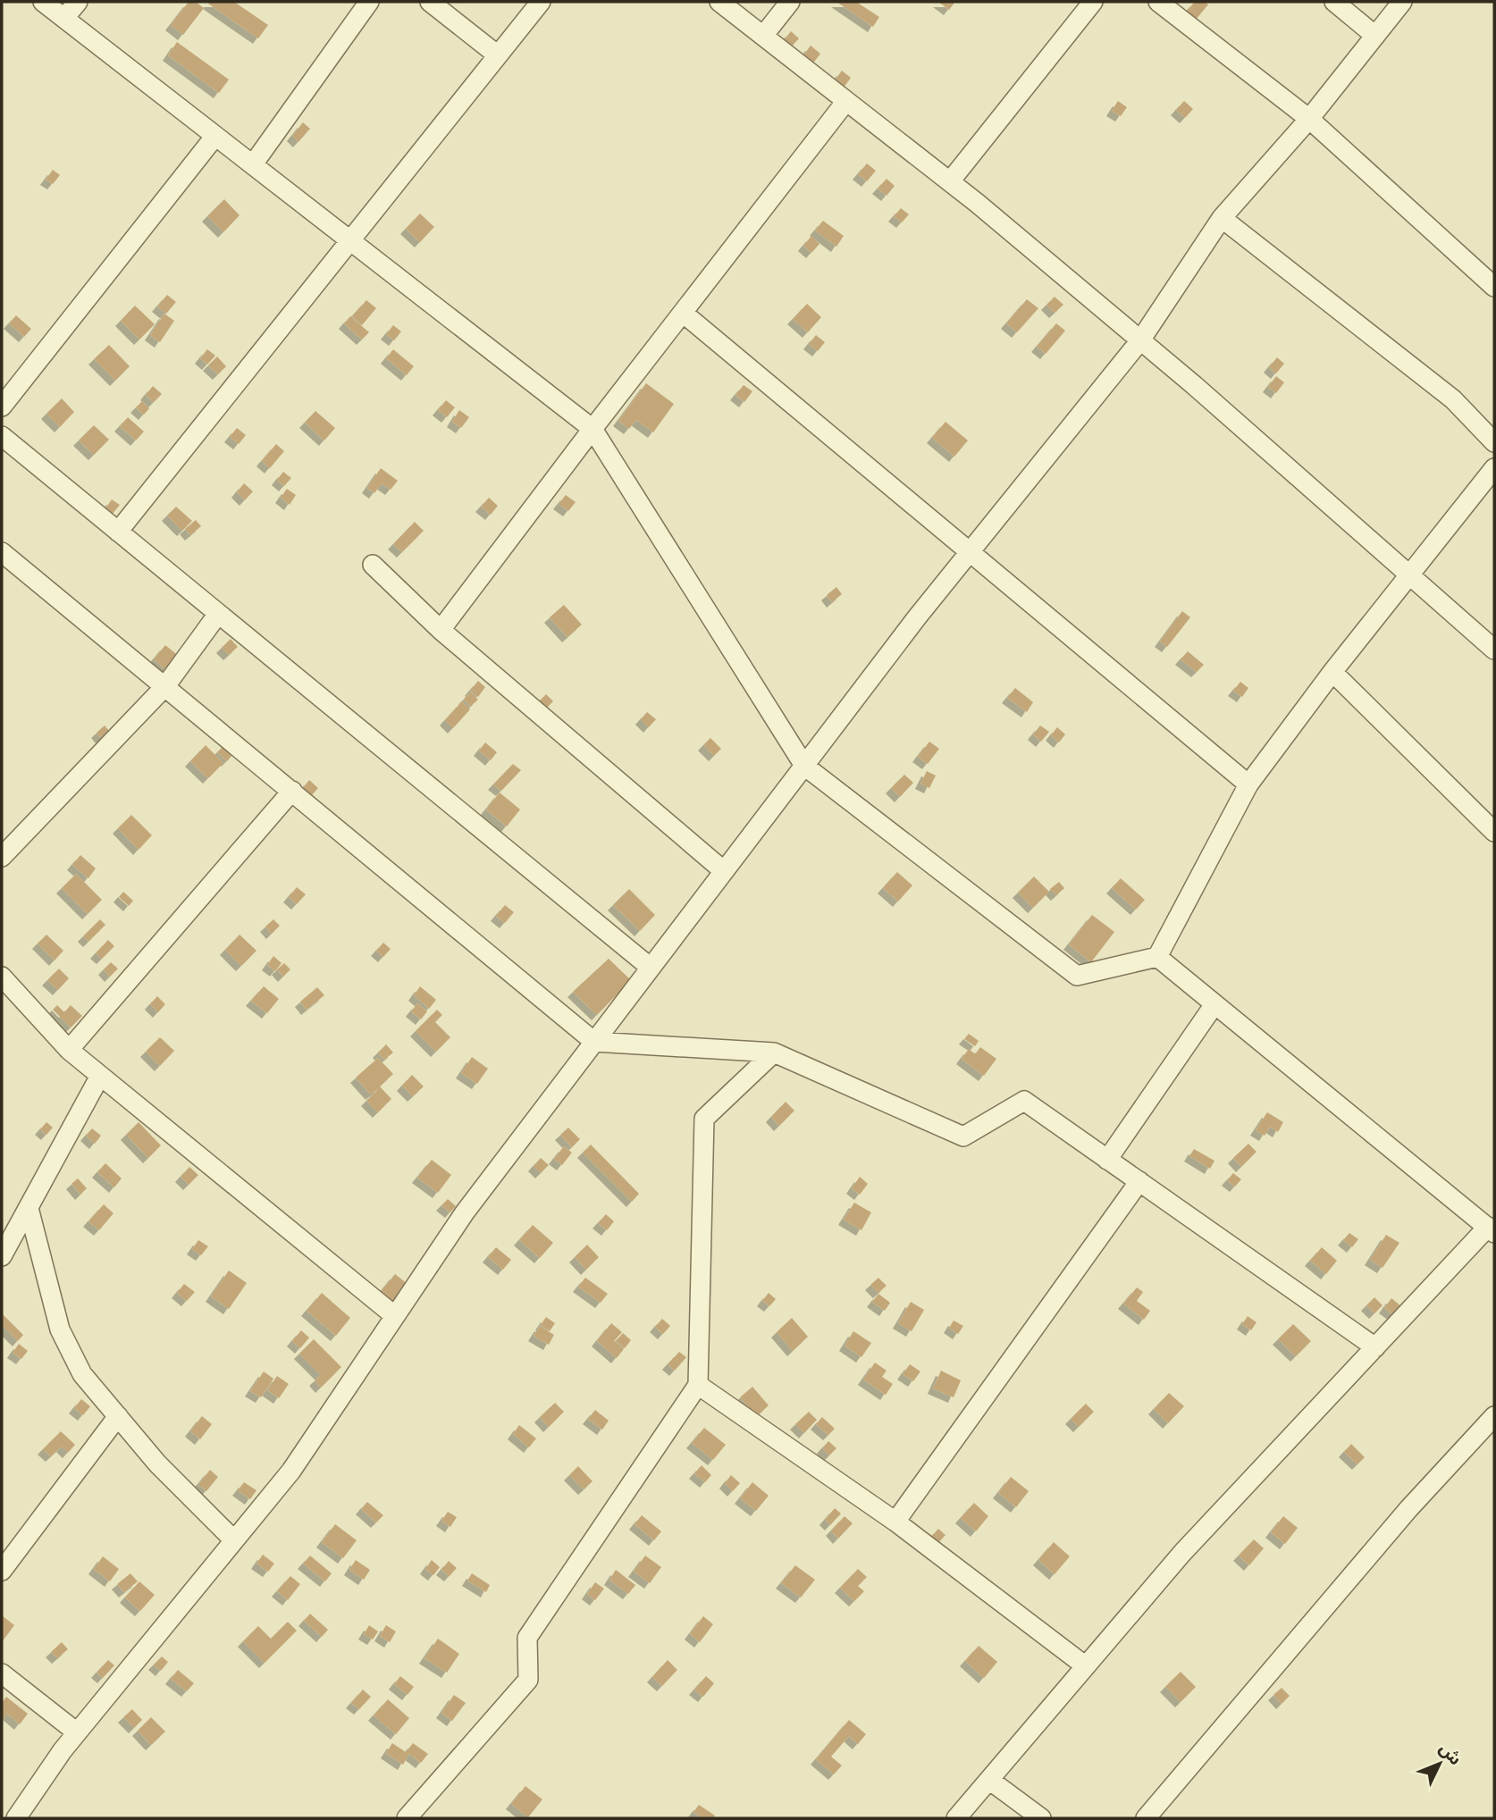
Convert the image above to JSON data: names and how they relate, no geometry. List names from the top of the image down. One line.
{"north":"top right"}
